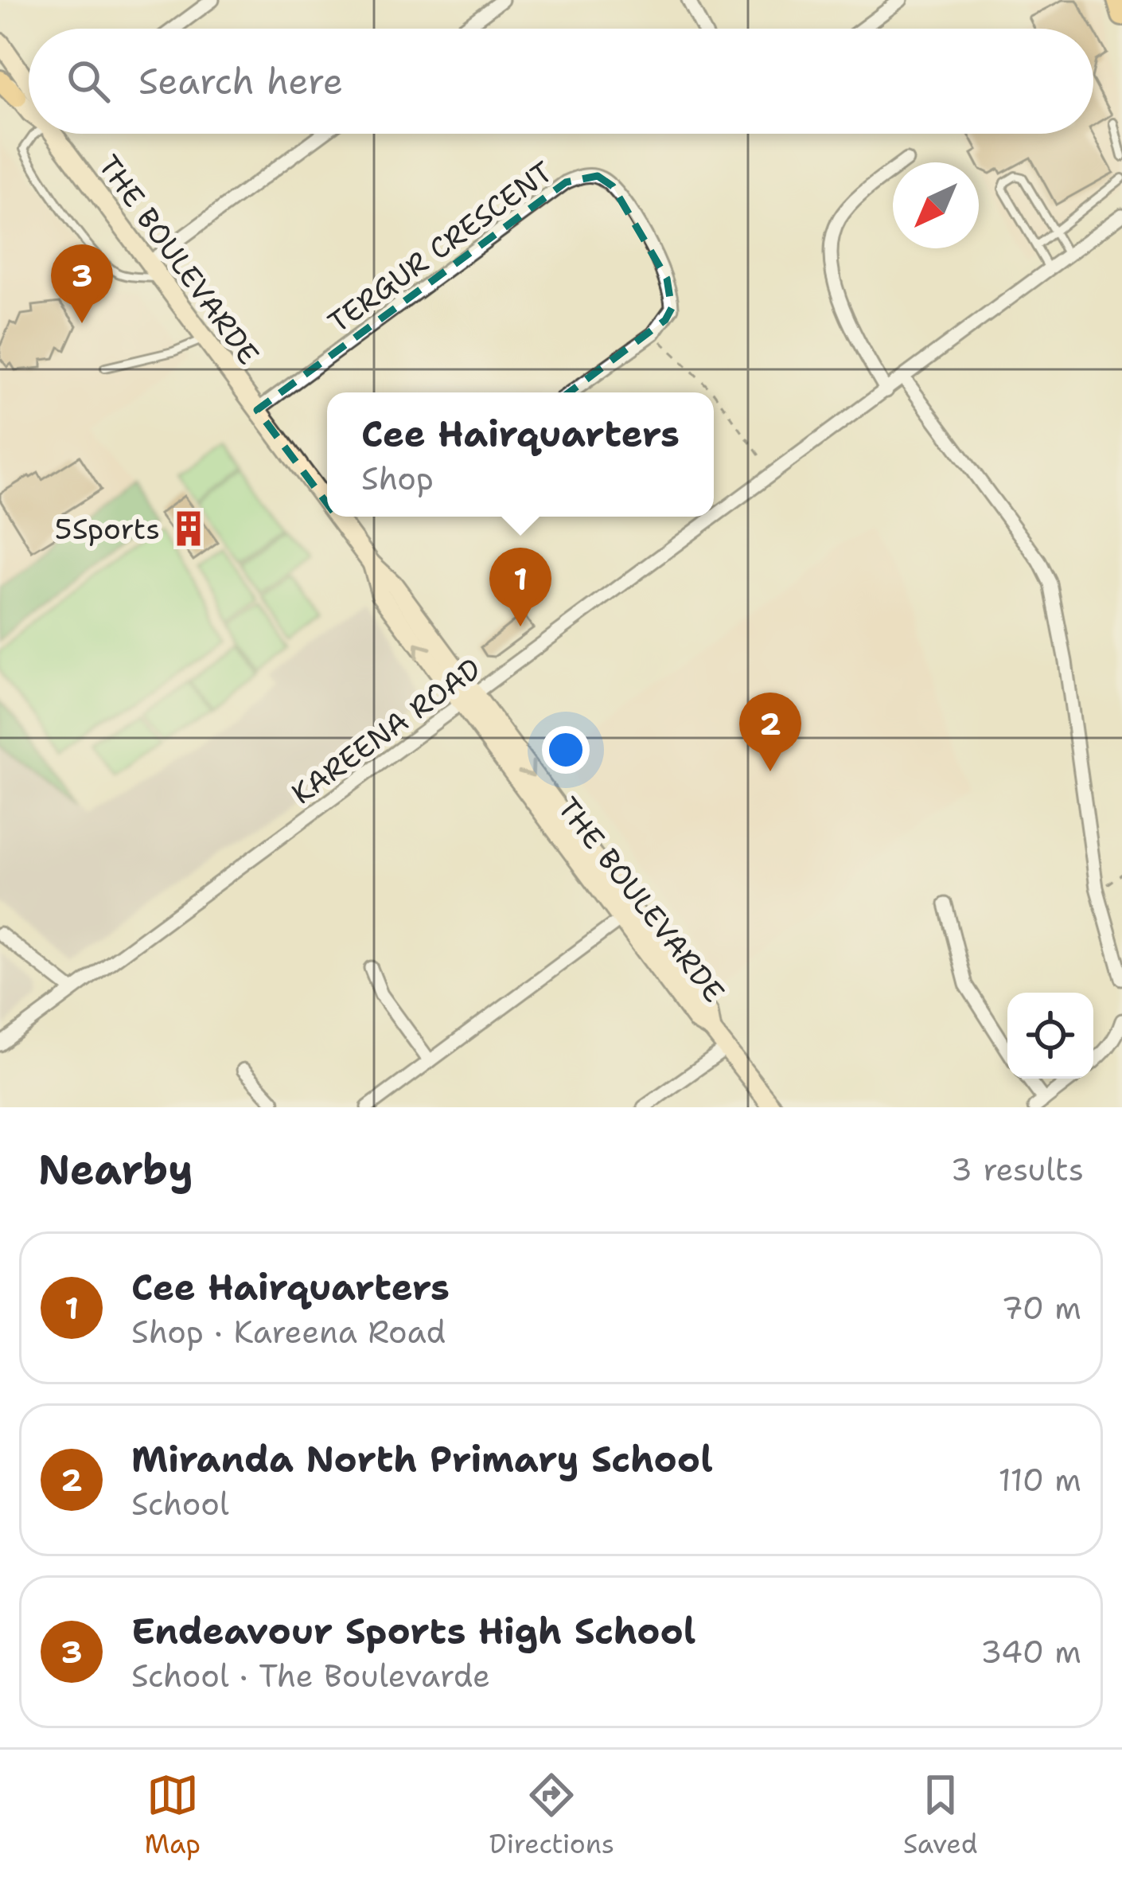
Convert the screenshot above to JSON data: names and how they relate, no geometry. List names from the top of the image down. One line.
{"streets":{"main road":["THE BOULEVARDE"],"street":["TERGUR CRESCENT","KAREENA ROAD"]},"crossings":[["TERGUR CRESCENT","THE BOULEVARDE"],["THE BOULEVARDE","KAREENA ROAD"]],"places":{"building":["5Sports"]},"north":"bottom left","page":{"search":"Search here","pins":["3","1","2"],"popup":["Cee Hairquarters","Shop"],"heading":["Nearby","3 results"],"list":[{"mark":"1","name":"Cee Hairquarters","note":"Shop · Kareena Road","value":"70 m"},{"mark":"2","name":"Miranda North Primary School","note":"School","value":"110 m"},{"mark":"3","name":"Endeavour Sports High School","note":"School · The Boulevarde","value":"340 m"}],"nav":["Map","Directions","Saved"]}}
